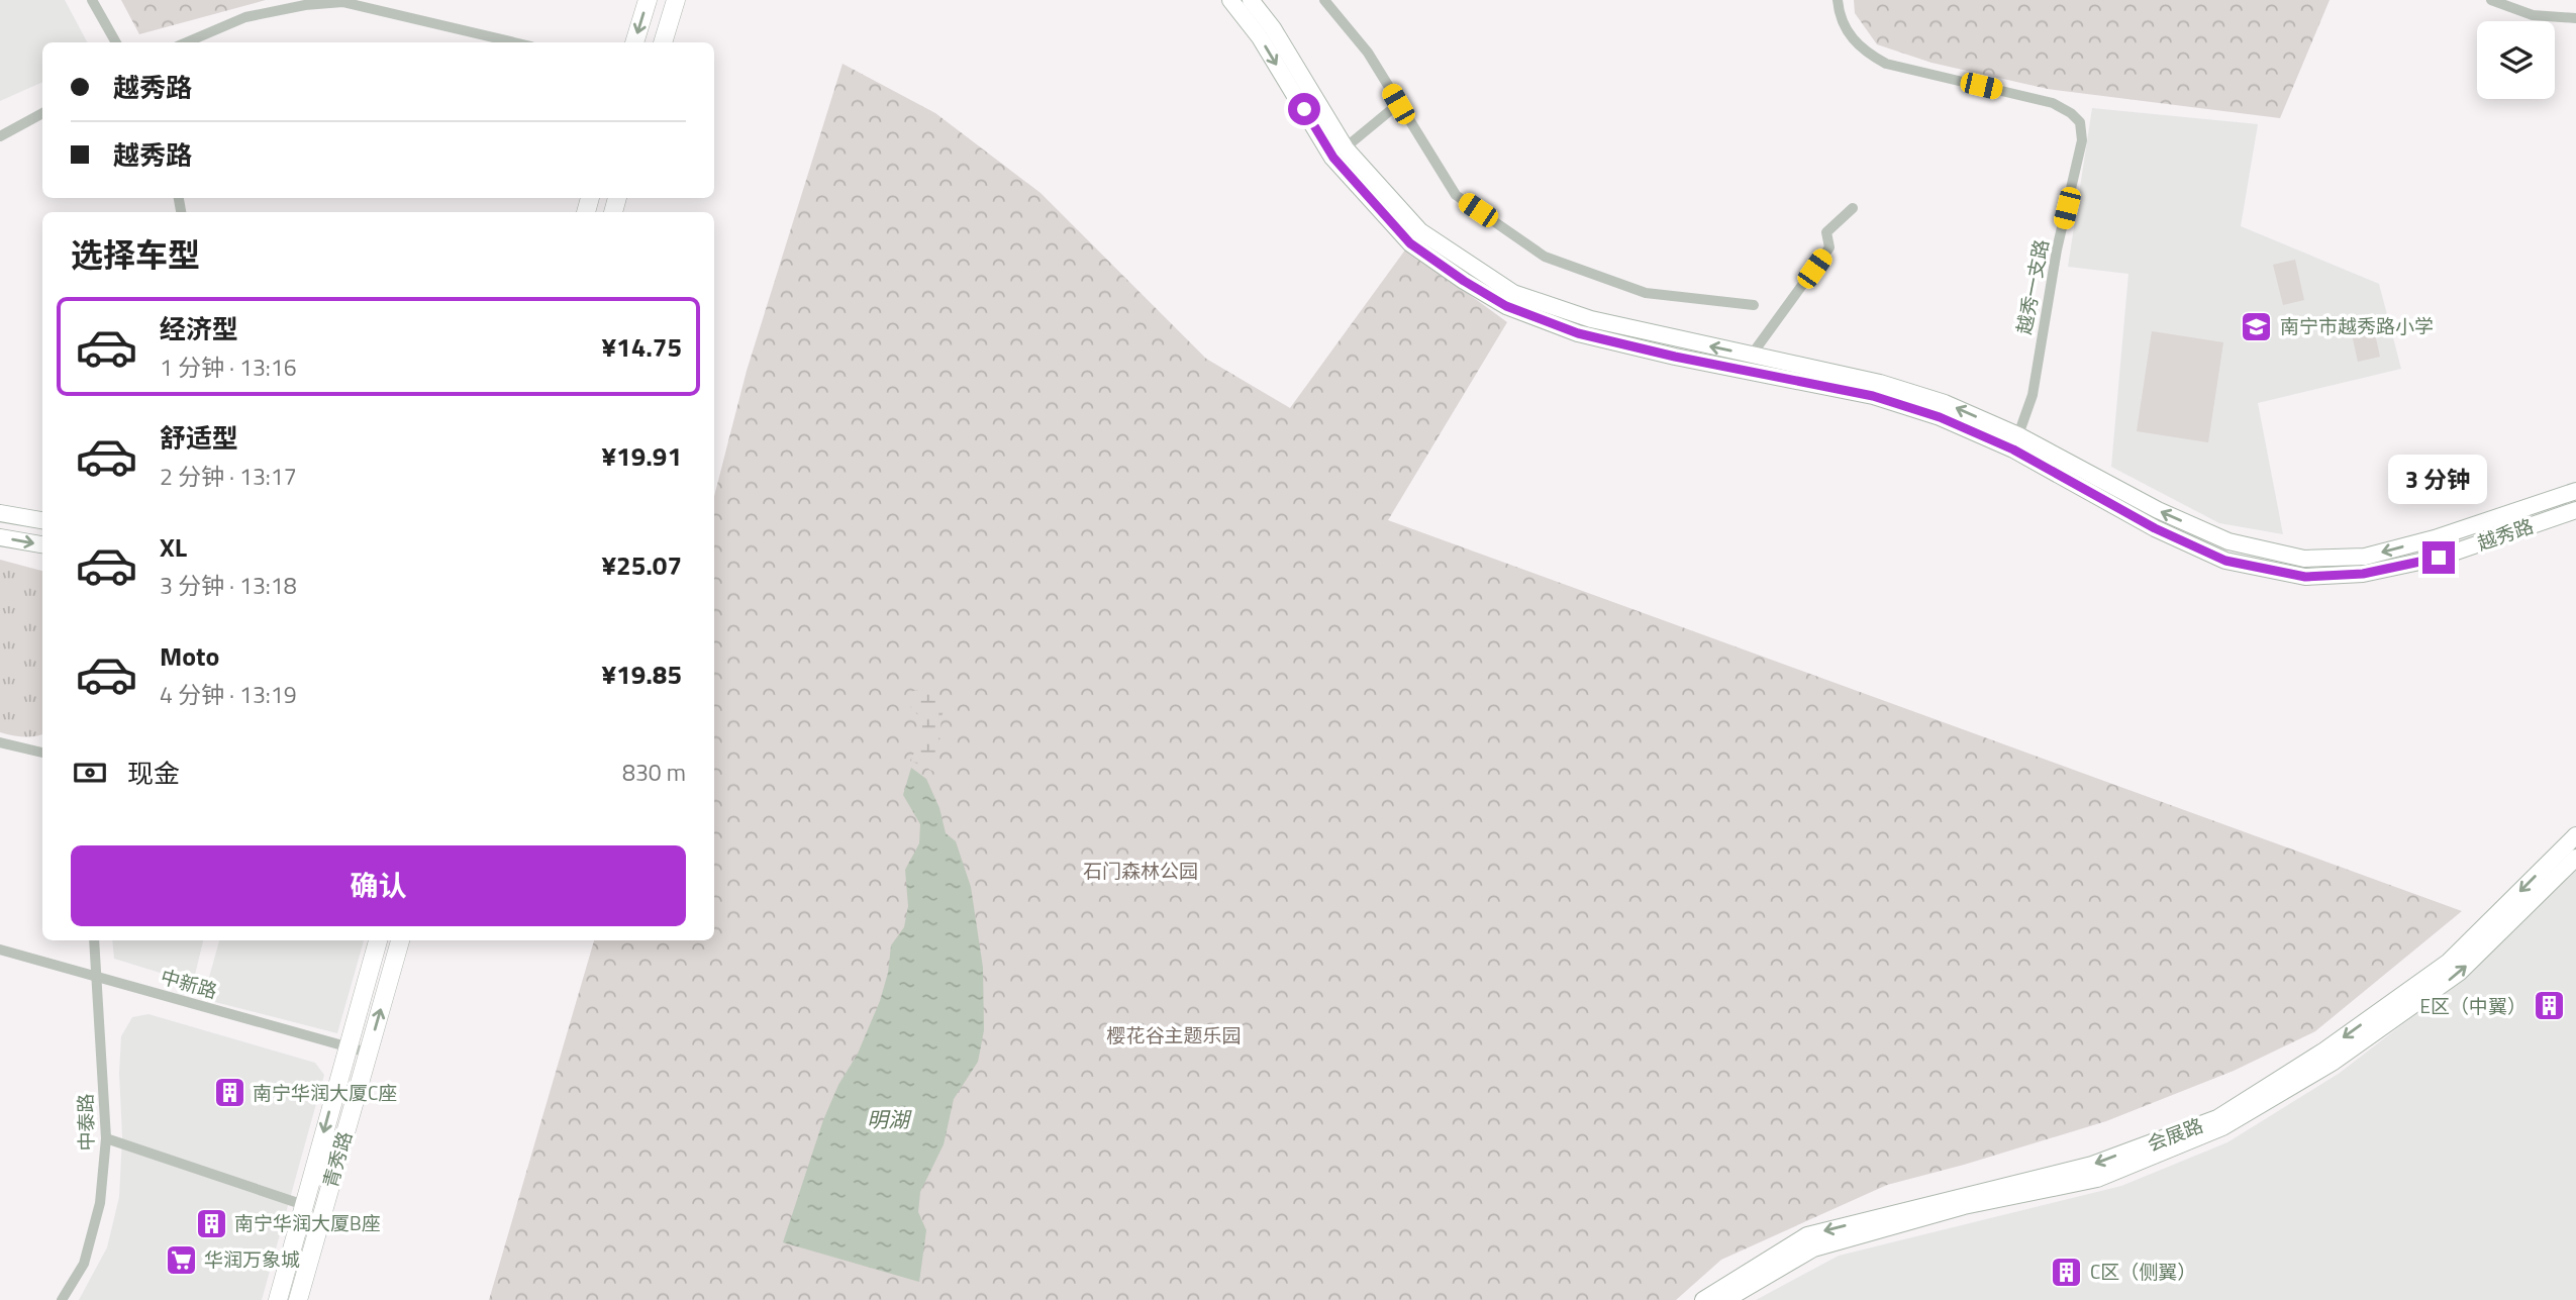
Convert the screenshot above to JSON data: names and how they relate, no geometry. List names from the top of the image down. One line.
{"streets":{"main road":["越秀路","会展路","青秀路"],"street":["越秀一支路","中新路","中泰路"]},"crossings":[["越秀一支路","越秀路"],["中新路","中泰路"],["中新路","青秀路"]],"water":["明湖"],"parks":["石门森林公园","樱花谷主题乐园"],"places":{"school or university":["南宁市越秀路小学"],"building":["E区（中翼）","南宁华润大厦C座","南宁华润大厦B座","C区（侧翼）"],"supermarket":["华润万象城"]},"page":{"banner":["越秀路","越秀路"],"heading":"选择车型","list":[{"name":"经济型","note":"1 分钟 · 13:16","value":"¥14.75"},{"name":"舒适型","note":"2 分钟 · 13:17","value":"¥19.91"},{"name":"XL","note":"3 分钟 · 13:18","value":"¥25.07"},{"name":"Moto","note":"4 分钟 · 13:19","value":"¥19.85"}],"bubble":"3 分钟","pay":["现金","830 m"],"buttons":"确认"}}
